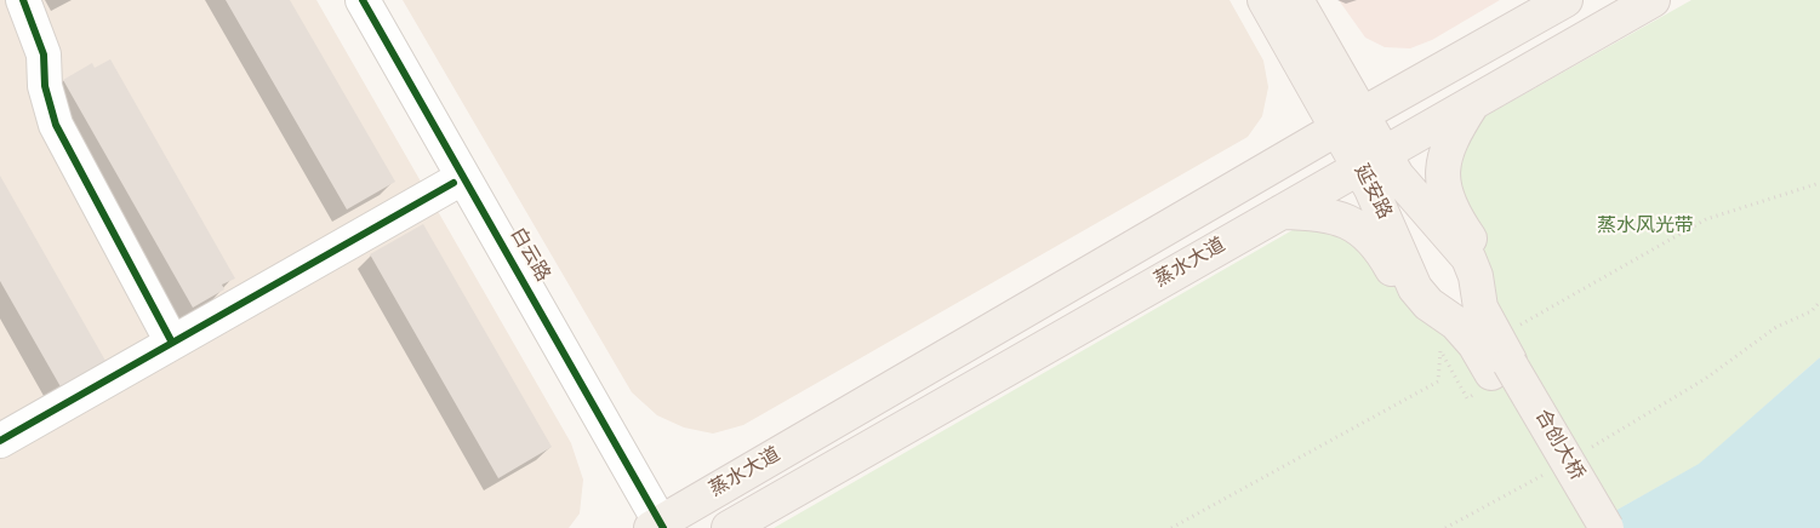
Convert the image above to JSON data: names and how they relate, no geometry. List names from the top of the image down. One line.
{"streets":{"main road":["延安路","蒸水大道","合创大桥"],"street":["白云路"]},"crossings":[["延安路","蒸水大道"],["延安路","合创大桥"],["白云路","蒸水大道"]],"parks":["蒸水风光带"]}
